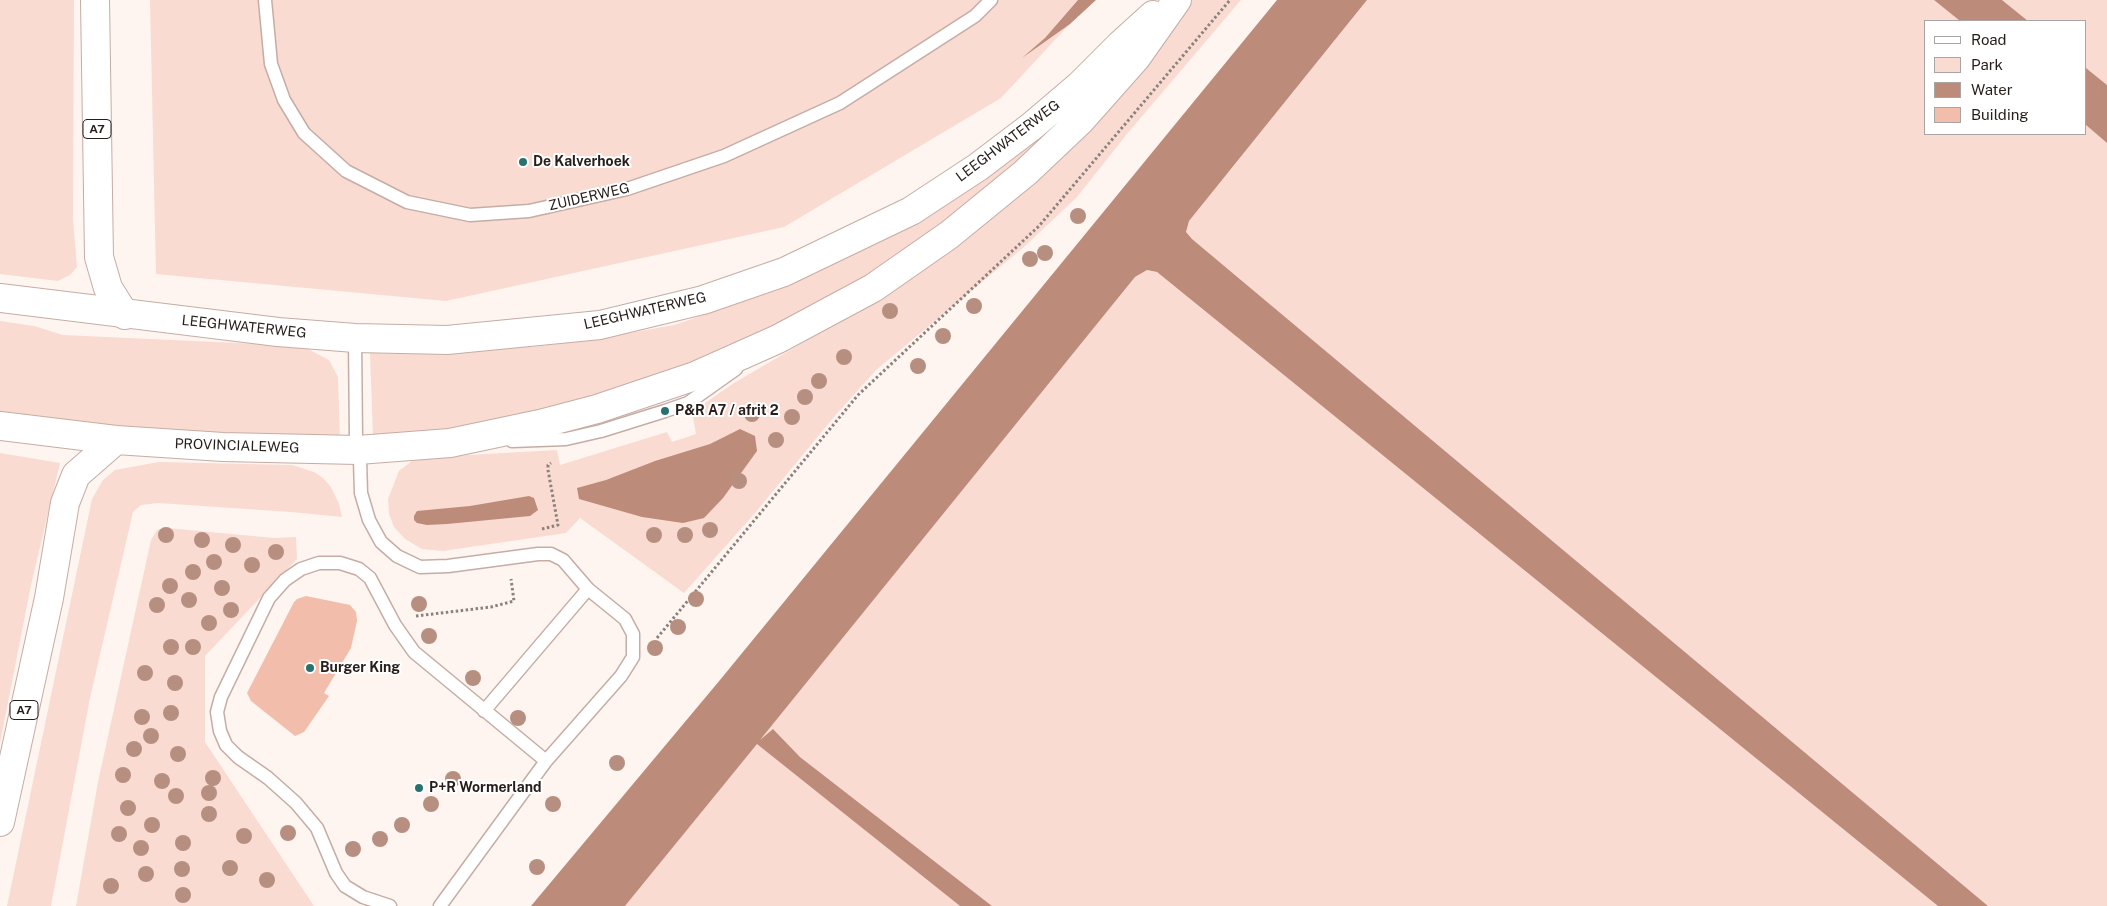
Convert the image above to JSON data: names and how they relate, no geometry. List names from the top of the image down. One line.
{"streets":{"main road":["A7","LEEGHWATERWEG","PROVINCIALEWEG"],"lane":["ZUIDERWEG"]},"crossings":[["A7","LEEGHWATERWEG"],["A7","PROVINCIALEWEG"],["LEEGHWATERWEG","PROVINCIALEWEG"]],"places":["De Kalverhoek","P&R A7 / afrit 2","Burger King","P+R Wormerland"],"legend":["Road","Park","Water","Building"]}
